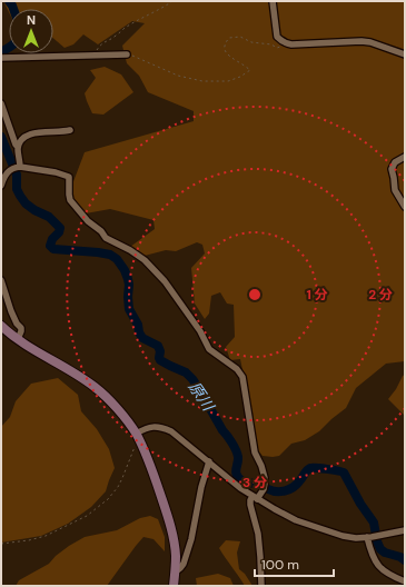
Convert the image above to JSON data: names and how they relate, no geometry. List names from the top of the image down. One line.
{"water":["原川"],"scale_bar":"100 m","north":"top","rings":["1 分","2 分","3 分"]}
